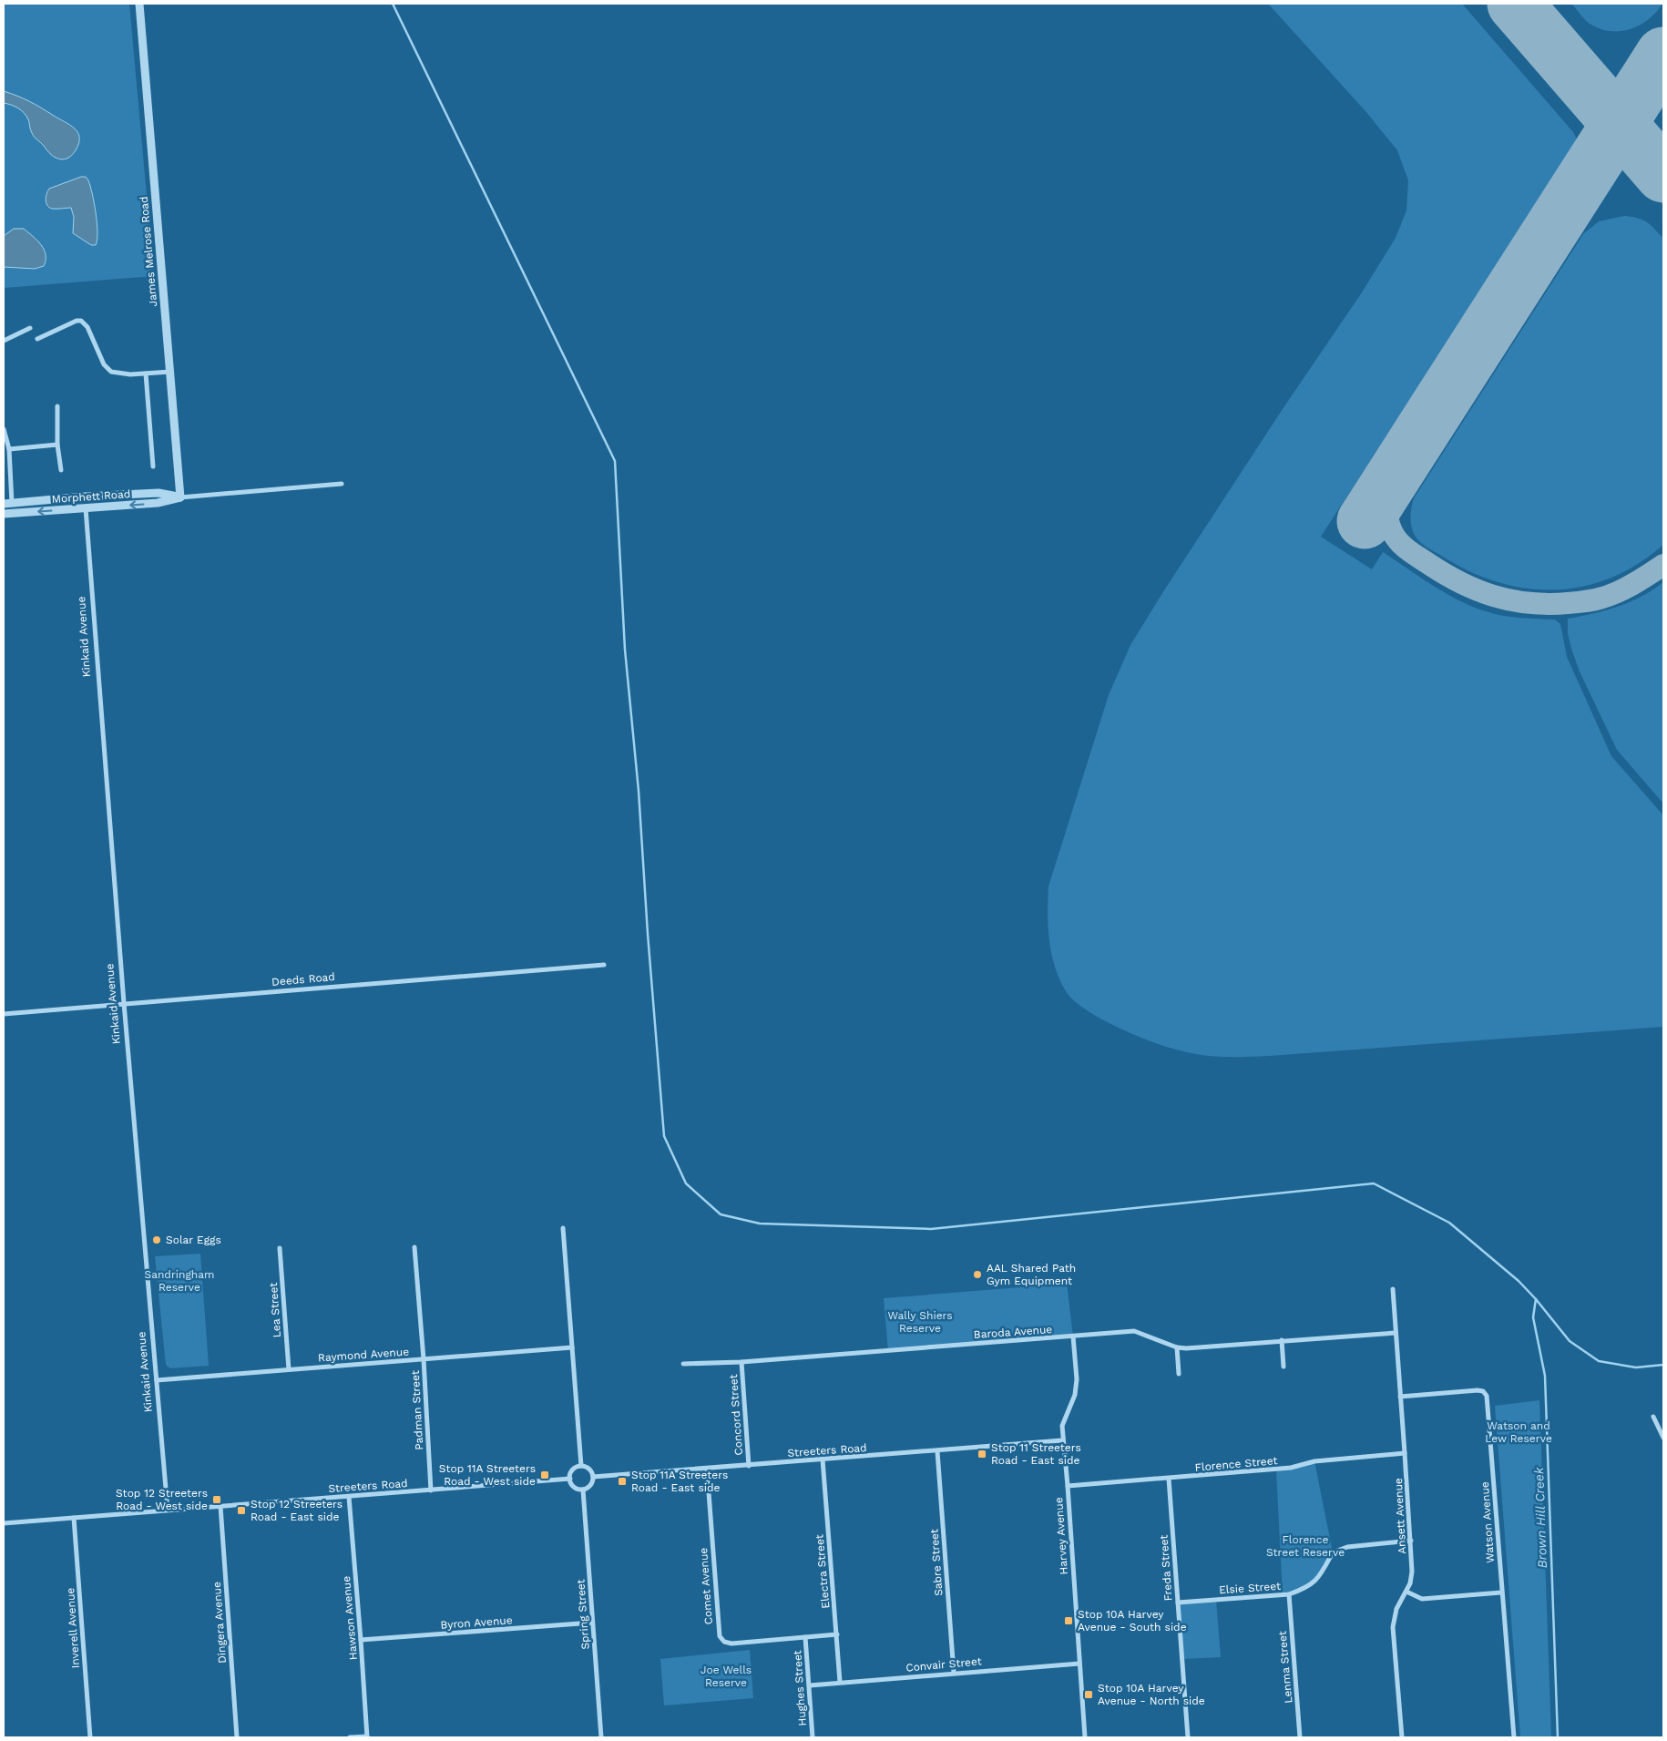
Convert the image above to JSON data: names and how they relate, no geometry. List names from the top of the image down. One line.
{"streets":{"street":["James Melrose Road","Morphett Road","Kinkaid Avenue","Deeds Road","Lea Street","Baroda Avenue","Raymond Avenue","Padman Street","Concord Street","Streeters Road","Florence Street","Ansett Avenue","Watson Avenue","Harvey Avenue","Sabre Street","Freda Street","Electra Street","Comet Avenue","Elsie Street","Spring Street","Hawson Avenue","Dingera Avenue","Byron Avenue","Inverell Avenue","Convair Street","Lenma Street","Hughes Street"]},"crossings":[["James Melrose Road","Morphett Road"],["Morphett Road","Kinkaid Avenue"],["Kinkaid Avenue","Deeds Road"],["Kinkaid Avenue","Raymond Avenue"],["Kinkaid Avenue","Streeters Road"],["Lea Street","Raymond Avenue"],["Baroda Avenue","Concord Street"],["Baroda Avenue","Ansett Avenue"],["Baroda Avenue","Harvey Avenue"],["Raymond Avenue","Padman Street"],["Padman Street","Streeters Road"],["Concord Street","Streeters Road"],["Streeters Road","Harvey Avenue"],["Streeters Road","Sabre Street"],["Streeters Road","Electra Street"],["Streeters Road","Comet Avenue"],["Streeters Road","Spring Street"],["Streeters Road","Hawson Avenue"],["Streeters Road","Dingera Avenue"],["Streeters Road","Inverell Avenue"],["Florence Street","Ansett Avenue"],["Florence Street","Harvey Avenue"],["Florence Street","Freda Street"],["Ansett Avenue","Watson Avenue"],["Ansett Avenue","Elsie Street"],["Harvey Avenue","Convair Street"],["Sabre Street","Convair Street"],["Freda Street","Elsie Street"],["Electra Street","Comet Avenue"],["Electra Street","Convair Street"],["Comet Avenue","Hughes Street"],["Elsie Street","Lenma Street"],["Spring Street","Byron Avenue"],["Hawson Avenue","Byron Avenue"],["Convair Street","Hughes Street"]],"water":["Brown Hill Creek"],"parks":["Sandringham Reserve","Wally Shiers Reserve","Watson and Lew Reserve","Florence Street Reserve","Joe Wells Reserve"],"places":{"other":["Solar Eggs","AAL Shared Path Gym Equipment"],"transit":["Stop 11 Streeters Road - East side","Stop 11A Streeters Road - West side","Stop 11A Streeters Road - East side","Stop 12 Streeters Road - West side","Stop 12 Streeters Road - East side","Stop 10A Harvey Avenue - South side","Stop 10A Harvey Avenue - North side"]}}
